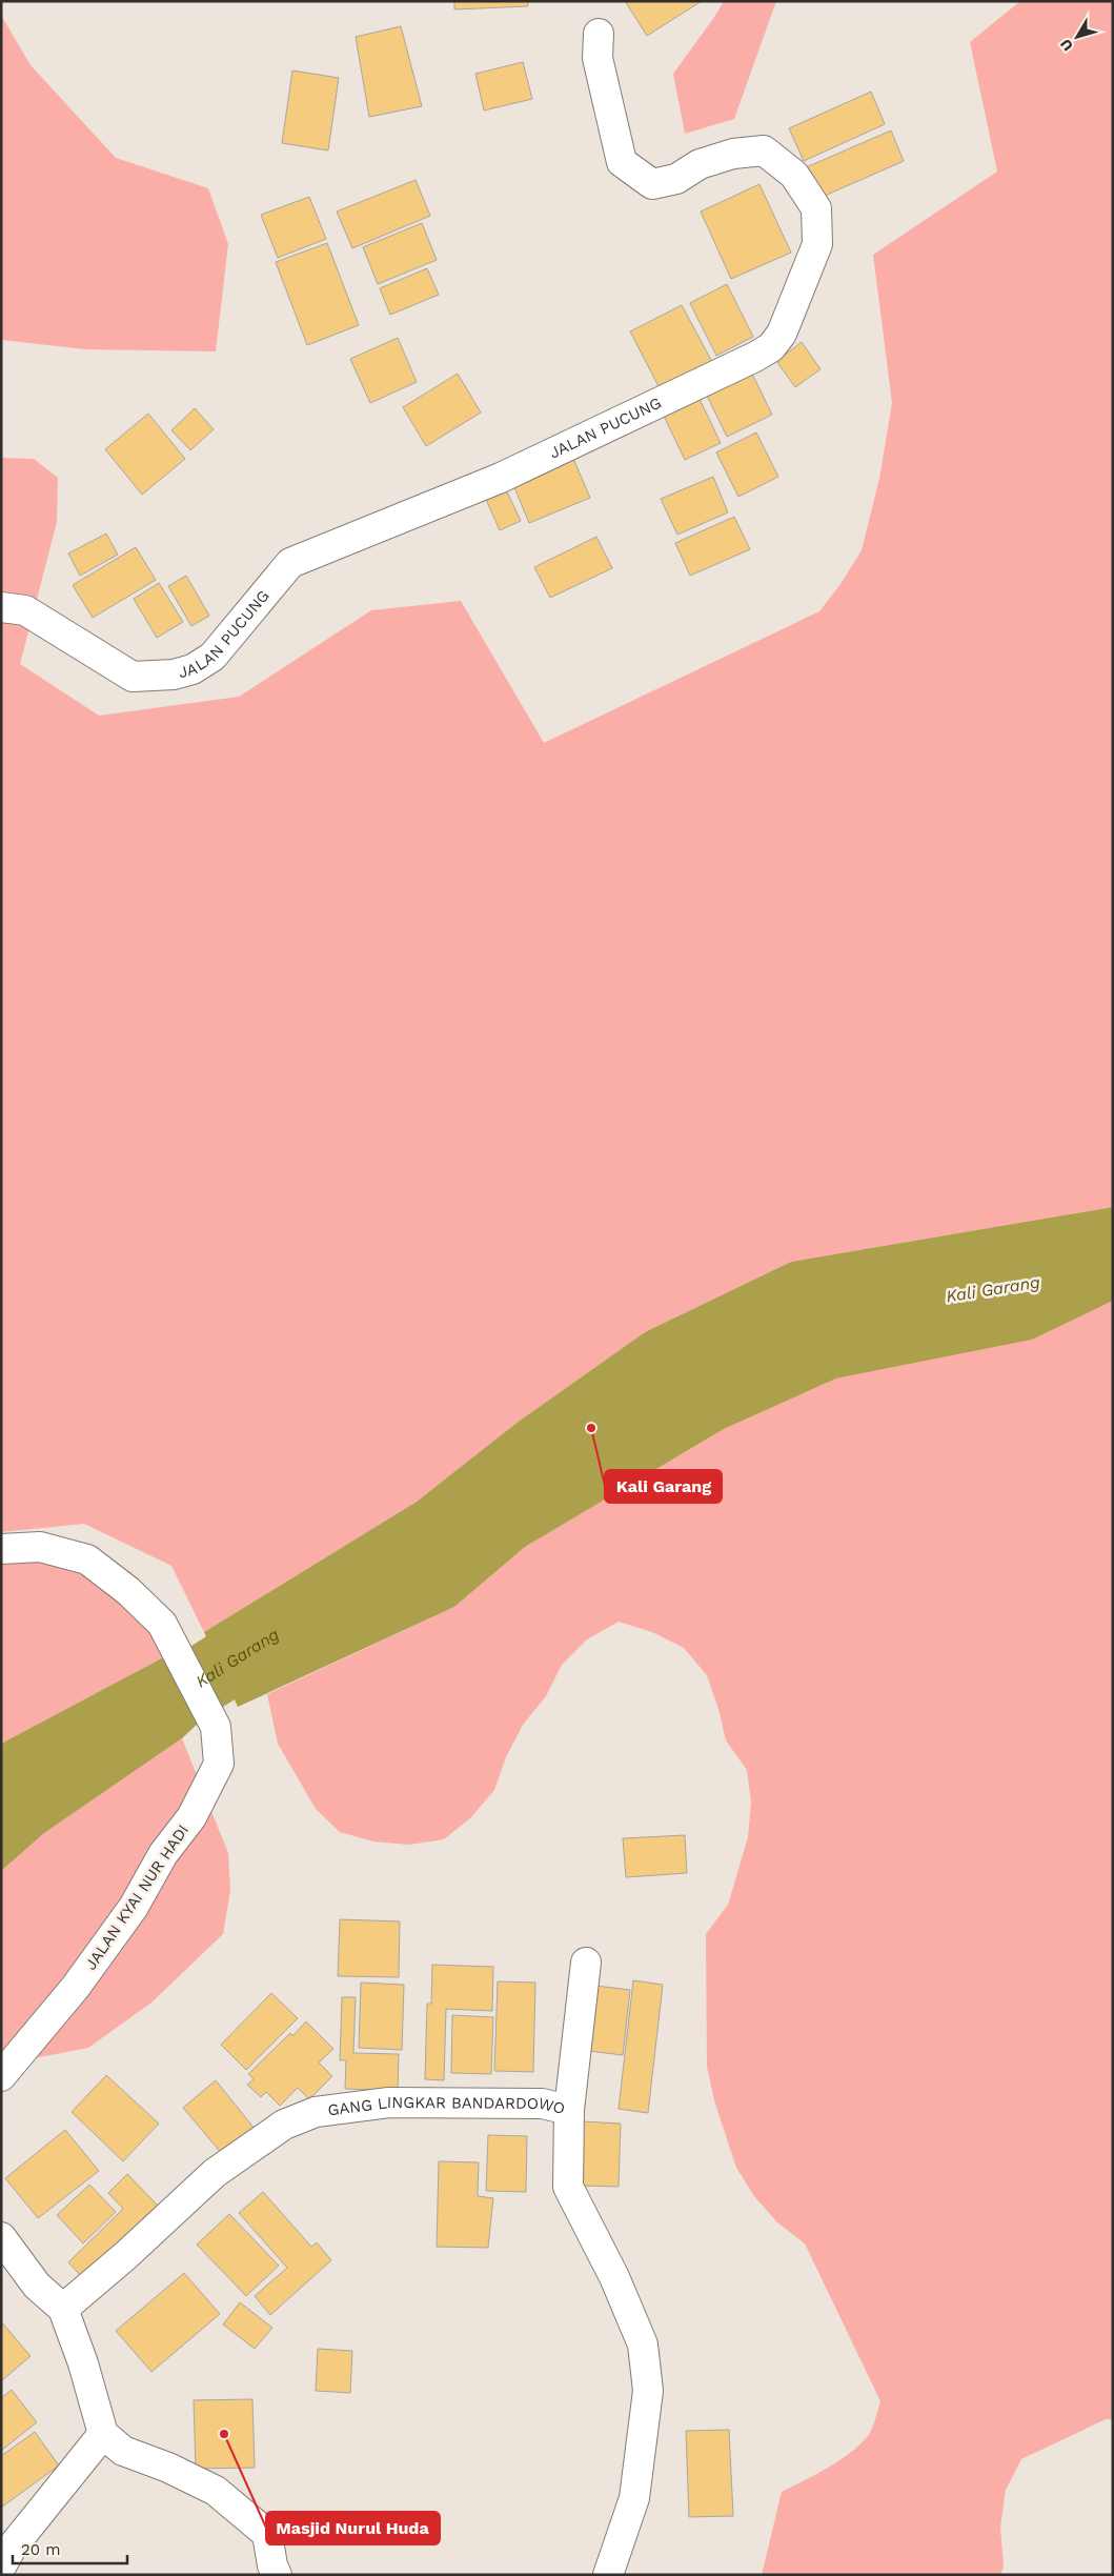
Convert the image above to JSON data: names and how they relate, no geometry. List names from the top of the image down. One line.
{"streets":{"street":["JALAN PUCUNG","JALAN KYAI NUR HADI","GANG LINGKAR BANDARDOWO"]},"water":["Kali Garang"],"places":["Kali Garang","Masjid Nurul Huda"],"scale_bar":"20 m","north":"bottom left"}
